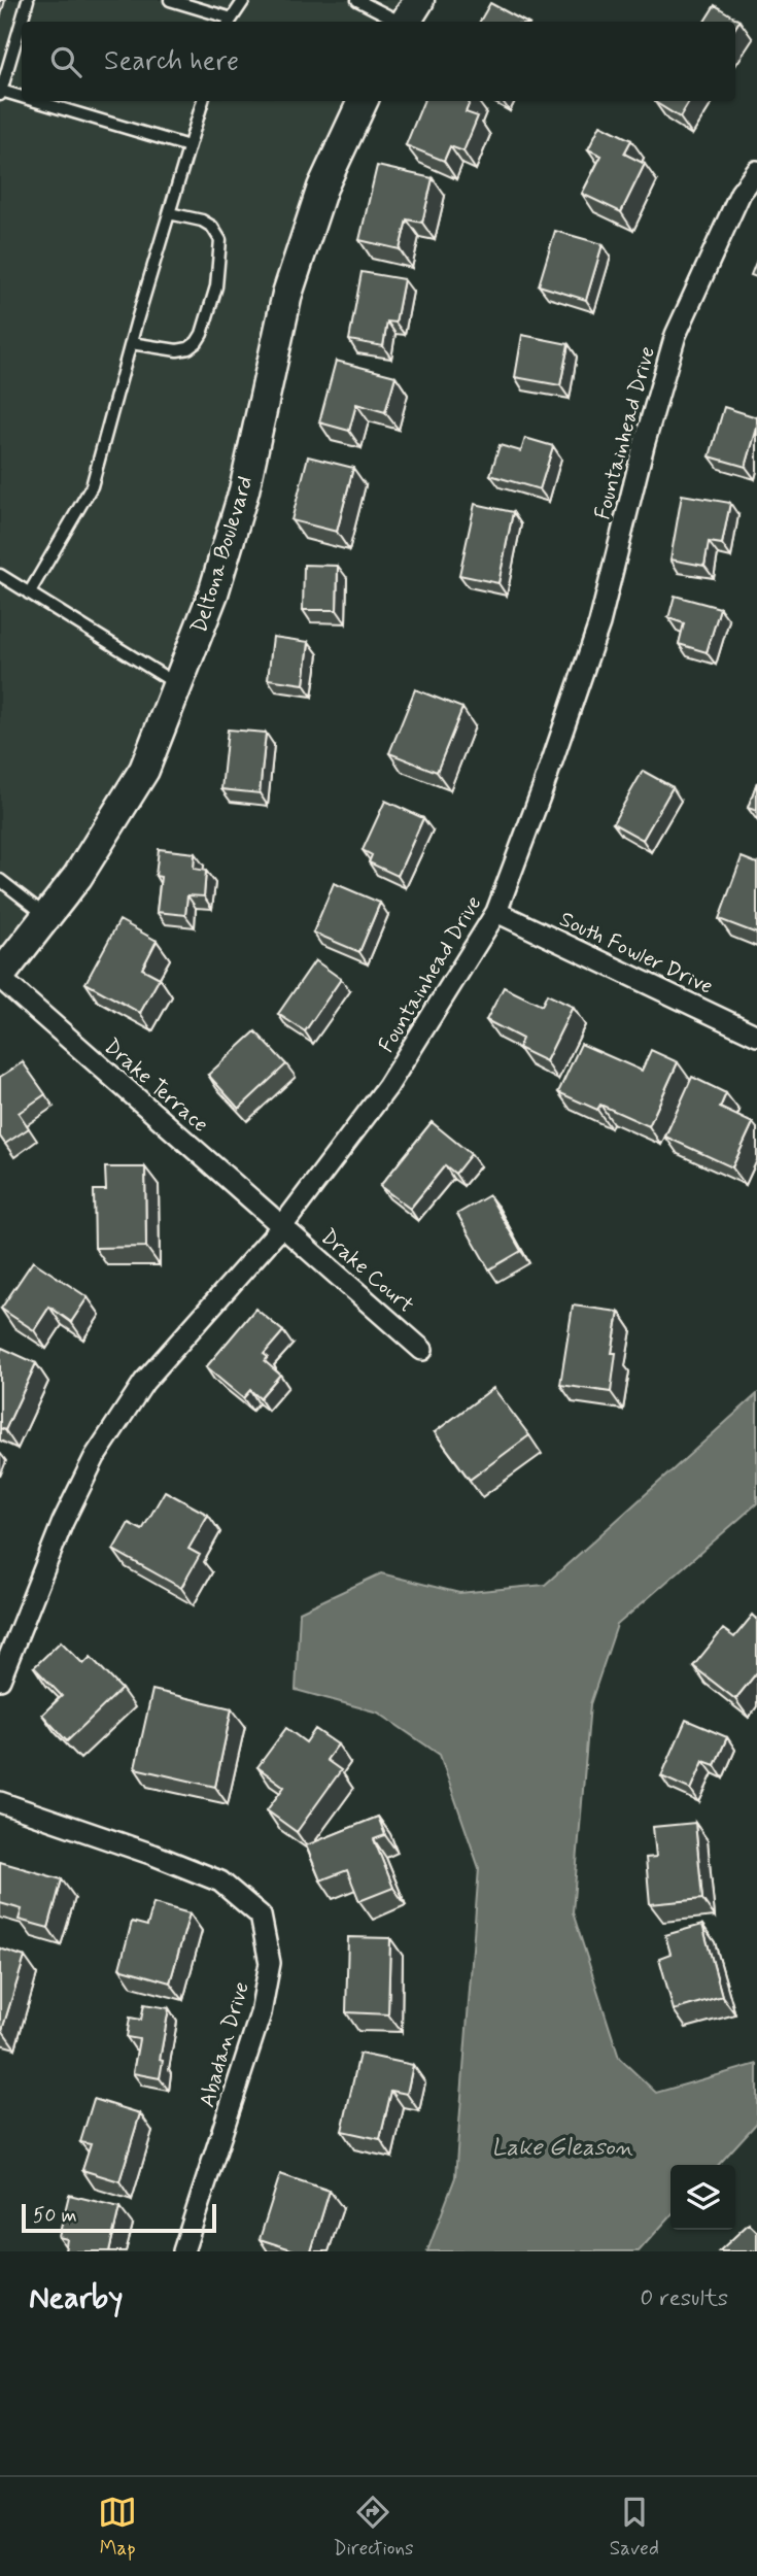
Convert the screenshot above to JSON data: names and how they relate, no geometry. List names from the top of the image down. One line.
{"streets":{"street":["Fountainhead Drive","Deltona Boulevard","South Fowler Drive","Drake Terrace","Drake Court","Abadan Drive"]},"crossings":[["Fountainhead Drive","South Fowler Drive"],["Fountainhead Drive","Drake Terrace"],["Fountainhead Drive","Drake Court"],["Deltona Boulevard","Drake Terrace"],["Drake Terrace","Drake Court"]],"water":["Lake Gleason"],"scale_bar":"50 m","page":{"search":"Search here","scale":"50 m","heading":["Nearby","0 results"],"nav":["Map","Directions","Saved"]}}
